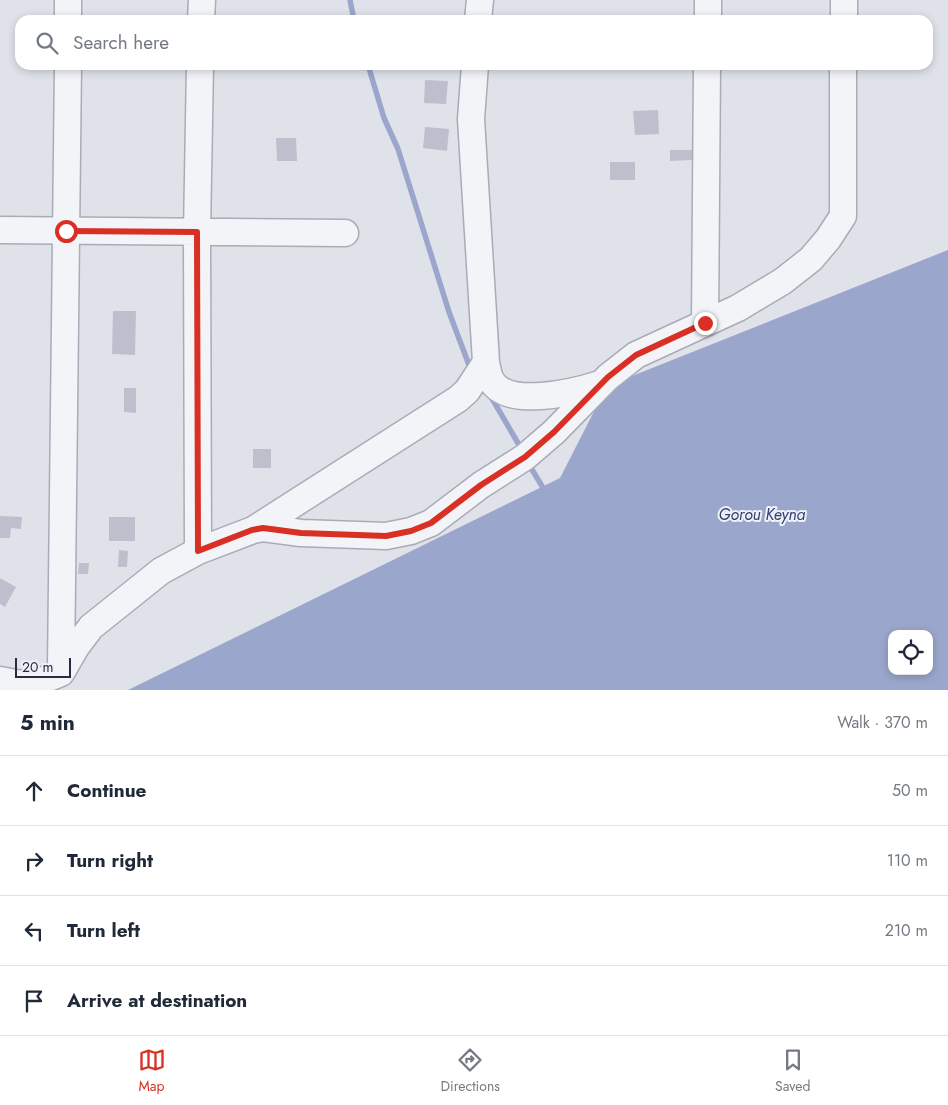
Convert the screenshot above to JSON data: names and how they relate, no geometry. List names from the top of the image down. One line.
{"water":["Gorou Keyna"],"scale_bar":"20 m","page":{"search":"Search here","scale":"20 m","heading":["5 min","Walk · 370 m"],"list":[["Continue","50 m"],["Turn right","110 m"],["Turn left","210 m"],"Arrive at destination"],"nav":["Map","Directions","Saved"]}}
